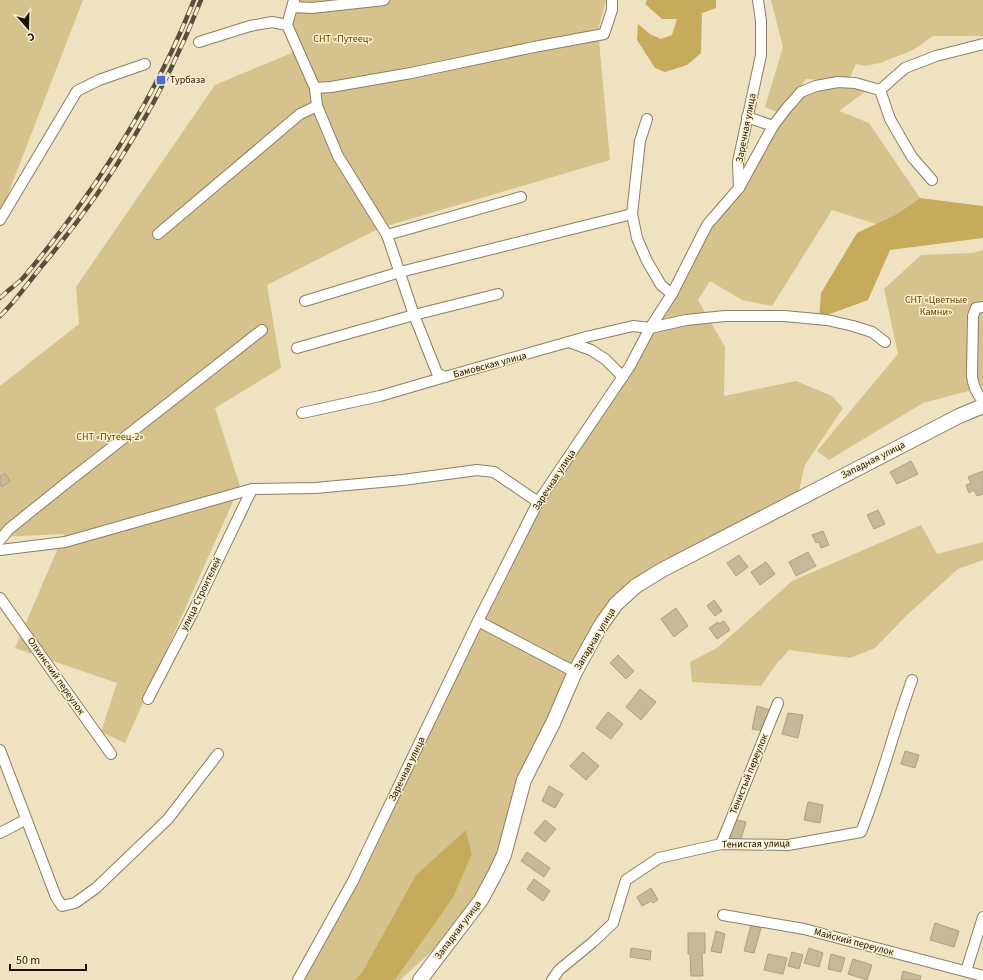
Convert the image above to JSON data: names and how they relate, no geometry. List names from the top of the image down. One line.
{"streets":{"main road":["Западная улица"],"street":["Заречная улица","Бамовская улица","улица Строителей","Олхинский переулок","Тенистый переулок","Тенистая улица","Майский переулок"]},"crossings":[["Заречная улица","Бамовская улица"],["Тенистый переулок","Тенистая улица"]],"parks":["СНТ «Путеец»","СНТ «Цветные Камни»","СНТ «Путеец-2»"],"places":{"transit":["Турбаза"]},"scale_bar":"50 m","north":"bottom"}
